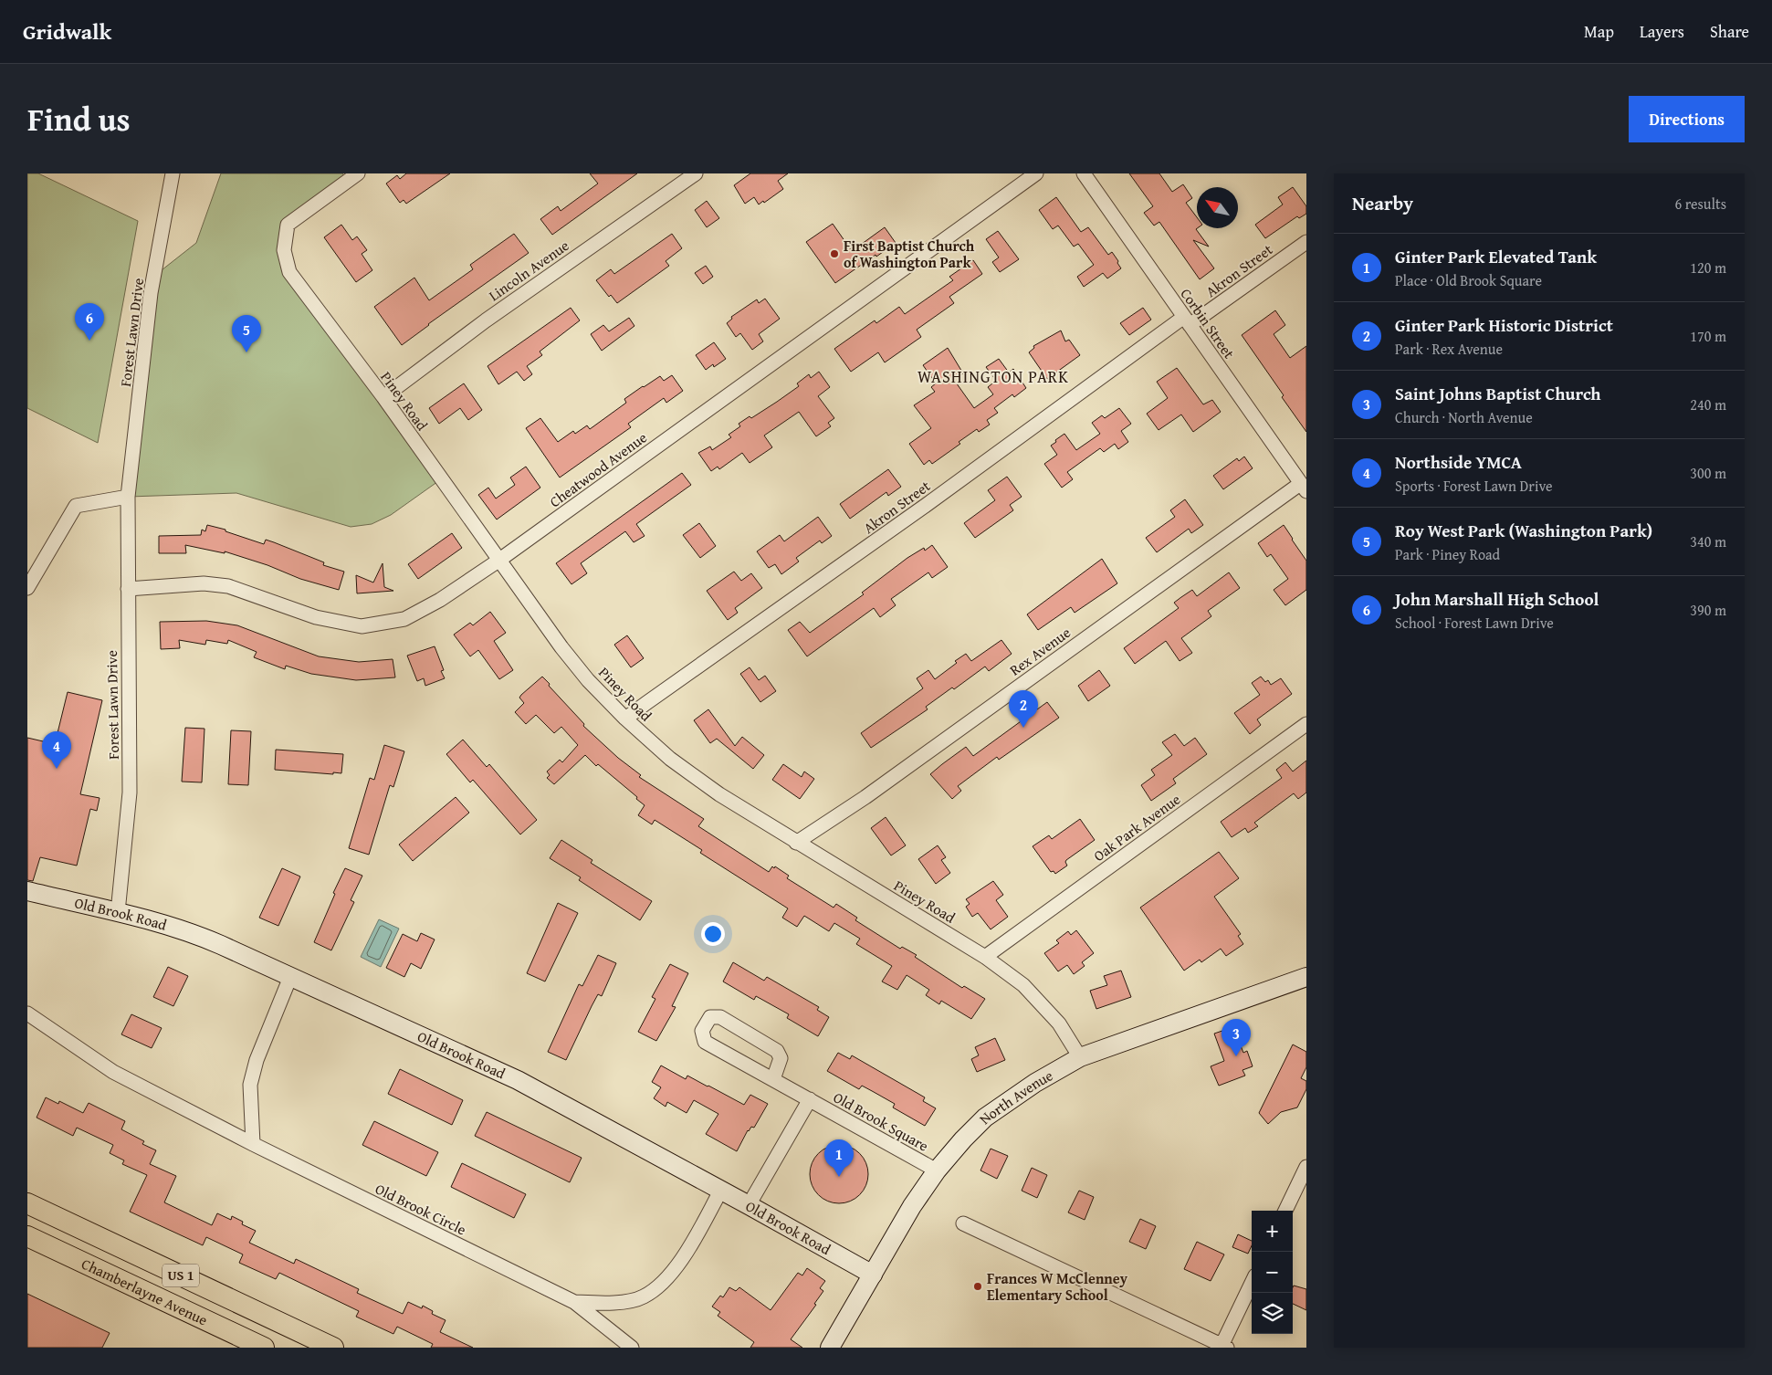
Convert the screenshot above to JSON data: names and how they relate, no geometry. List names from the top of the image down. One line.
{"streets":{"main road":["US 1","Chamberlayne Avenue"],"street":["Lincoln Avenue","Akron Street","Corbin Street","Forest Lawn Drive","Piney Road","Cheatwood Avenue","Rex Avenue","Oak Park Avenue","Old Brook Road","North Avenue","Old Brook Square","Old Brook Circle"]},"crossings":[["Lincoln Avenue","Piney Road"],["Akron Street","Corbin Street"],["Akron Street","Piney Road"],["Corbin Street","Rex Avenue"],["Forest Lawn Drive","Cheatwood Avenue"],["Forest Lawn Drive","Old Brook Road"],["Piney Road","Cheatwood Avenue"],["Piney Road","Rex Avenue"],["Piney Road","Oak Park Avenue"],["Piney Road","North Avenue"],["Old Brook Road","North Avenue"],["Old Brook Road","Old Brook Square"],["Old Brook Road","Old Brook Circle"],["North Avenue","Old Brook Square"]],"districts":["WASHINGTON PARK"],"places":["First Baptist Church of Washington Park","Frances W McClenney Elementary School"],"north":"top left","page":{"header":"Gridwalk","nav":["Map","Layers","Share"],"title":"Find us","buttons":"Directions","heading":["Nearby","6 results"],"list":[{"mark":"1","name":"Ginter Park Elevated Tank","note":"Place · Old Brook Square","value":"120 m"},{"mark":"2","name":"Ginter Park Historic District","note":"Park · Rex Avenue","value":"170 m"},{"mark":"3","name":"Saint Johns Baptist Church","note":"Church · North Avenue","value":"240 m"},{"mark":"4","name":"Northside YMCA","note":"Sports · Forest Lawn Drive","value":"300 m"},{"mark":"5","name":"Roy West Park (Washington Park)","note":"Park · Piney Road","value":"340 m"},{"mark":"6","name":"John Marshall High School","note":"School · Forest Lawn Drive","value":"390 m"}],"pins":["6","5","2","4","3","1"],"map_buttons":["+","−"]}}
